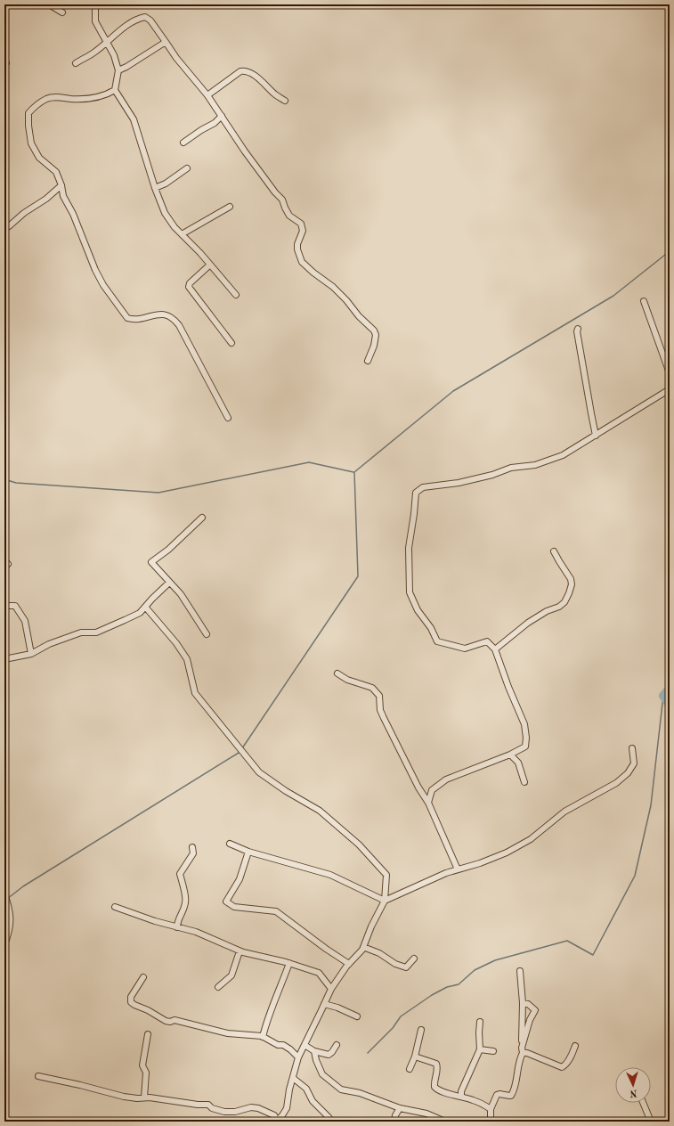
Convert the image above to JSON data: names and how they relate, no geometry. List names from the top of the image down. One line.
{"north":"bottom"}
